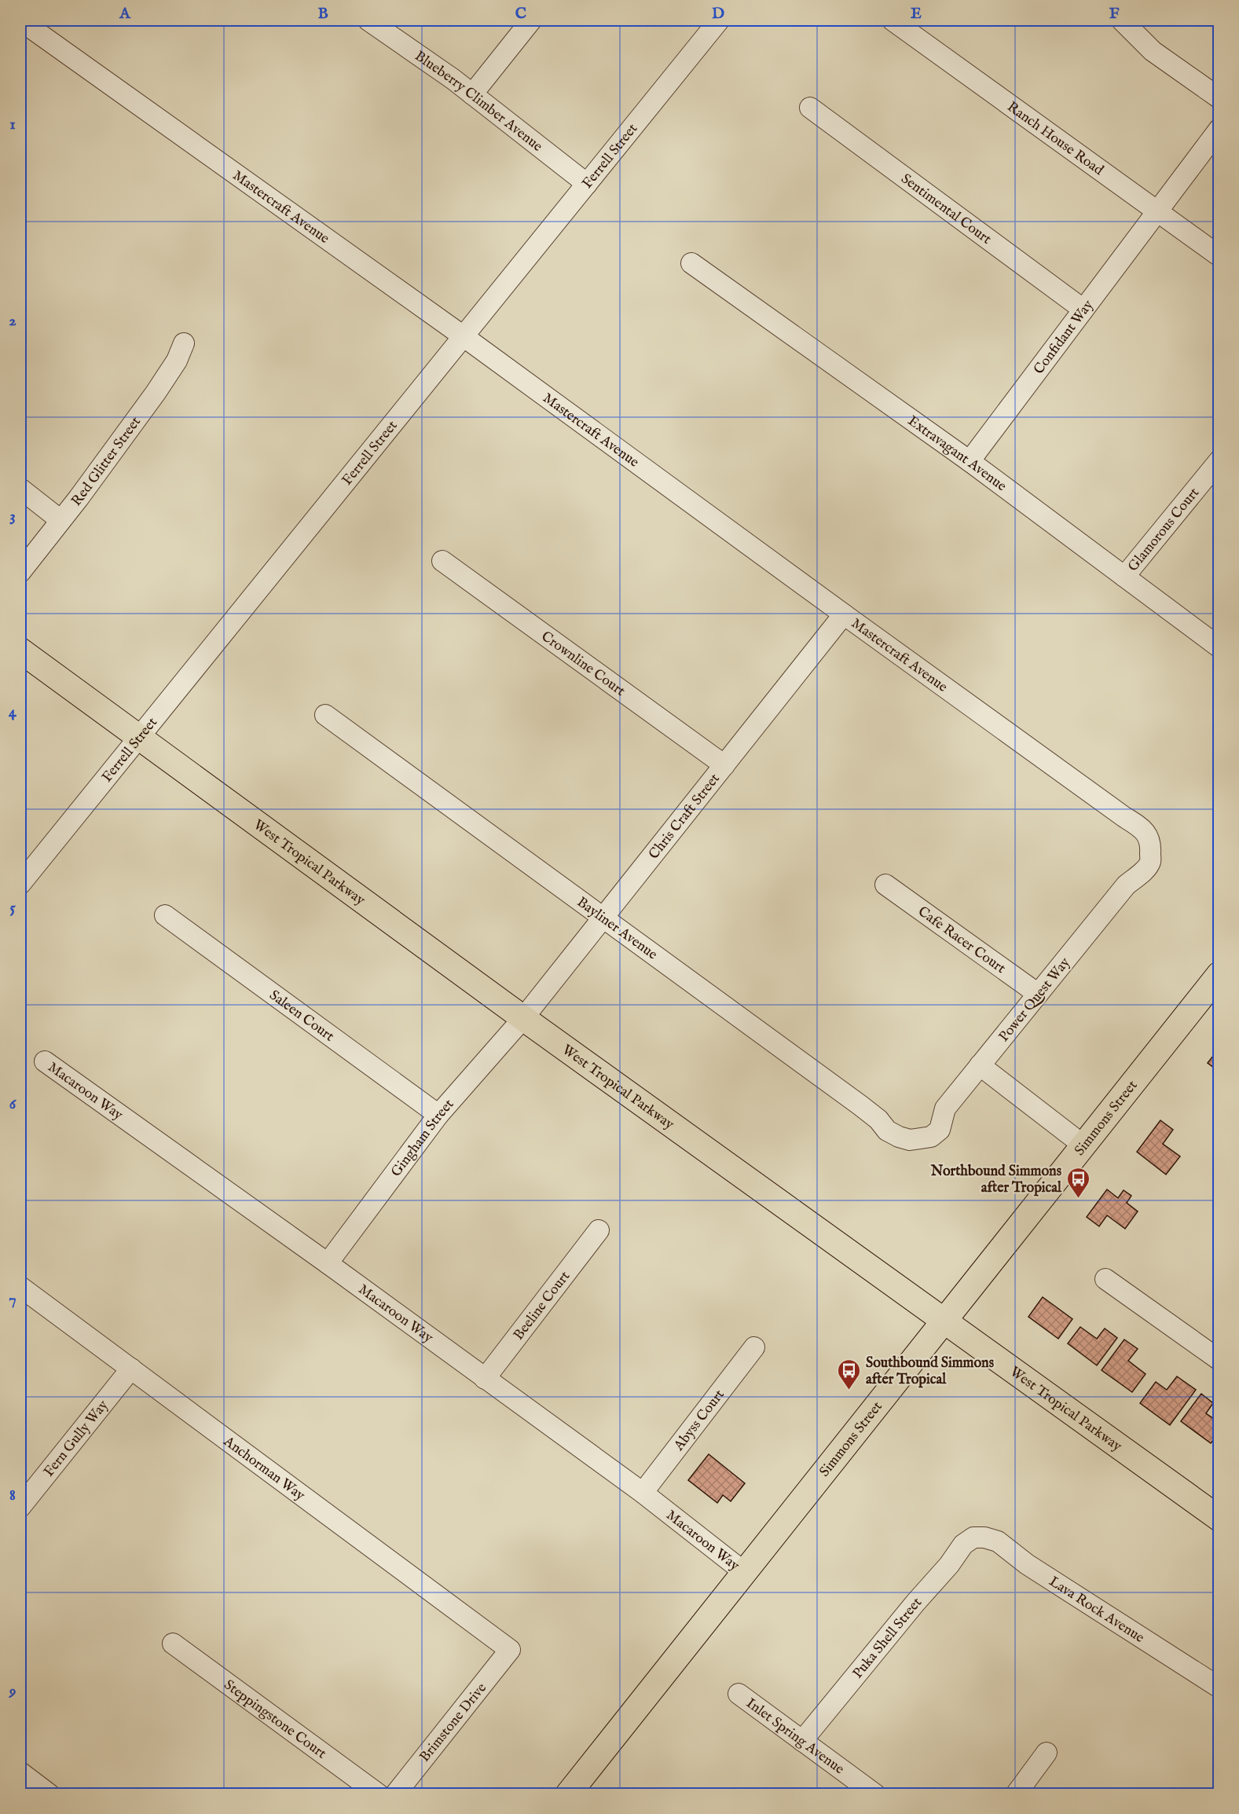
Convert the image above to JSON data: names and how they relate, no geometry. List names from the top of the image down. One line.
{"streets":{"main road":["West Tropical Parkway","Simmons Street"],"street":["Blueberry Climber Avenue","Ranch House Road","Ferrell Street","Mastercraft Avenue","Sentimental Court","Confidant Way","Extravagant Avenue","Red Glitter Street","Glamorous Court","Crownline Court","Chris Craft Street","Bayliner Avenue","Cafe Racer Court","Power Quest Way","Saleen Court","Macaroon Way","Gingham Street","Beeline Court","Abyss Court","Fern Gully Way","Anchorman Way","Lava Rock Avenue","Puka Shell Street","Steppingstone Court","Brimstone Drive","Inlet Spring Avenue"]},"crossings":[["Blueberry Climber Avenue","Ferrell Street"],["Ranch House Road","Confidant Way"],["Ferrell Street","Mastercraft Avenue"],["Ferrell Street","West Tropical Parkway"],["Mastercraft Avenue","Chris Craft Street"],["Mastercraft Avenue","Power Quest Way"],["Sentimental Court","Confidant Way"],["Confidant Way","Extravagant Avenue"],["Extravagant Avenue","Glamorous Court"],["Crownline Court","Chris Craft Street"],["Chris Craft Street","West Tropical Parkway"],["Chris Craft Street","Bayliner Avenue"],["Chris Craft Street","Gingham Street"],["West Tropical Parkway","Simmons Street"],["West Tropical Parkway","Gingham Street"],["Bayliner Avenue","Power Quest Way"],["Cafe Racer Court","Power Quest Way"],["Saleen Court","Gingham Street"],["Macaroon Way","Simmons Street"],["Macaroon Way","Gingham Street"],["Macaroon Way","Beeline Court"],["Macaroon Way","Abyss Court"],["Fern Gully Way","Anchorman Way"],["Anchorman Way","Brimstone Drive"],["Lava Rock Avenue","Puka Shell Street"],["Puka Shell Street","Inlet Spring Avenue"]],"places":{"bus stop":["Northbound Simmons after Tropical","Southbound Simmons after Tropical"]},"grid":{"columns":["A","B","C","D","E","F"],"rows":["1","2","3","4","5","6","7","8","9"]}}
